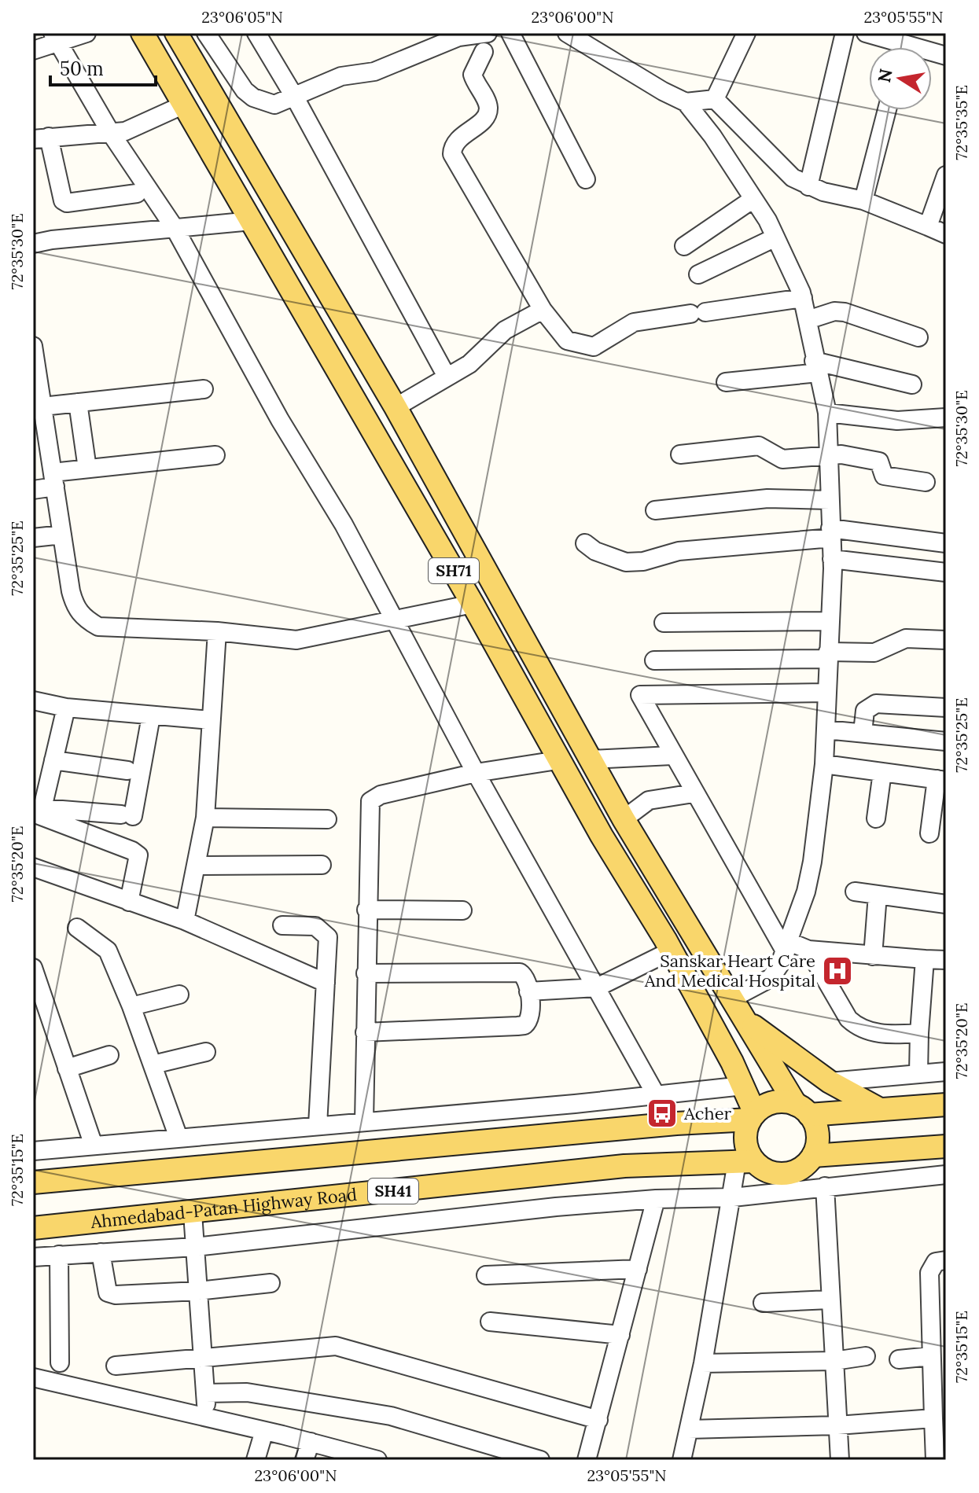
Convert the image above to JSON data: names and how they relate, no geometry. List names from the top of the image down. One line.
{"streets":{"main road":["SH71","SH41","Ahmedabad-Patan Highway Road"]},"crossings":[["SH71","SH41"],["SH71","Ahmedabad-Patan Highway Road"],["SH41","Ahmedabad-Patan Highway Road"]],"places":{"hospital":["Sanskar Heart Care And Medical Hospital"],"bus stop":["Acher"]},"scale_bar":"50 m","north":"left","coordinates":["23°06'05\"N","23°06'00\"N","23°05'55\"N","72°35'35\"E","72°35'30\"E","72°35'25\"E","72°35'20\"E","72°35'15\"E"]}
